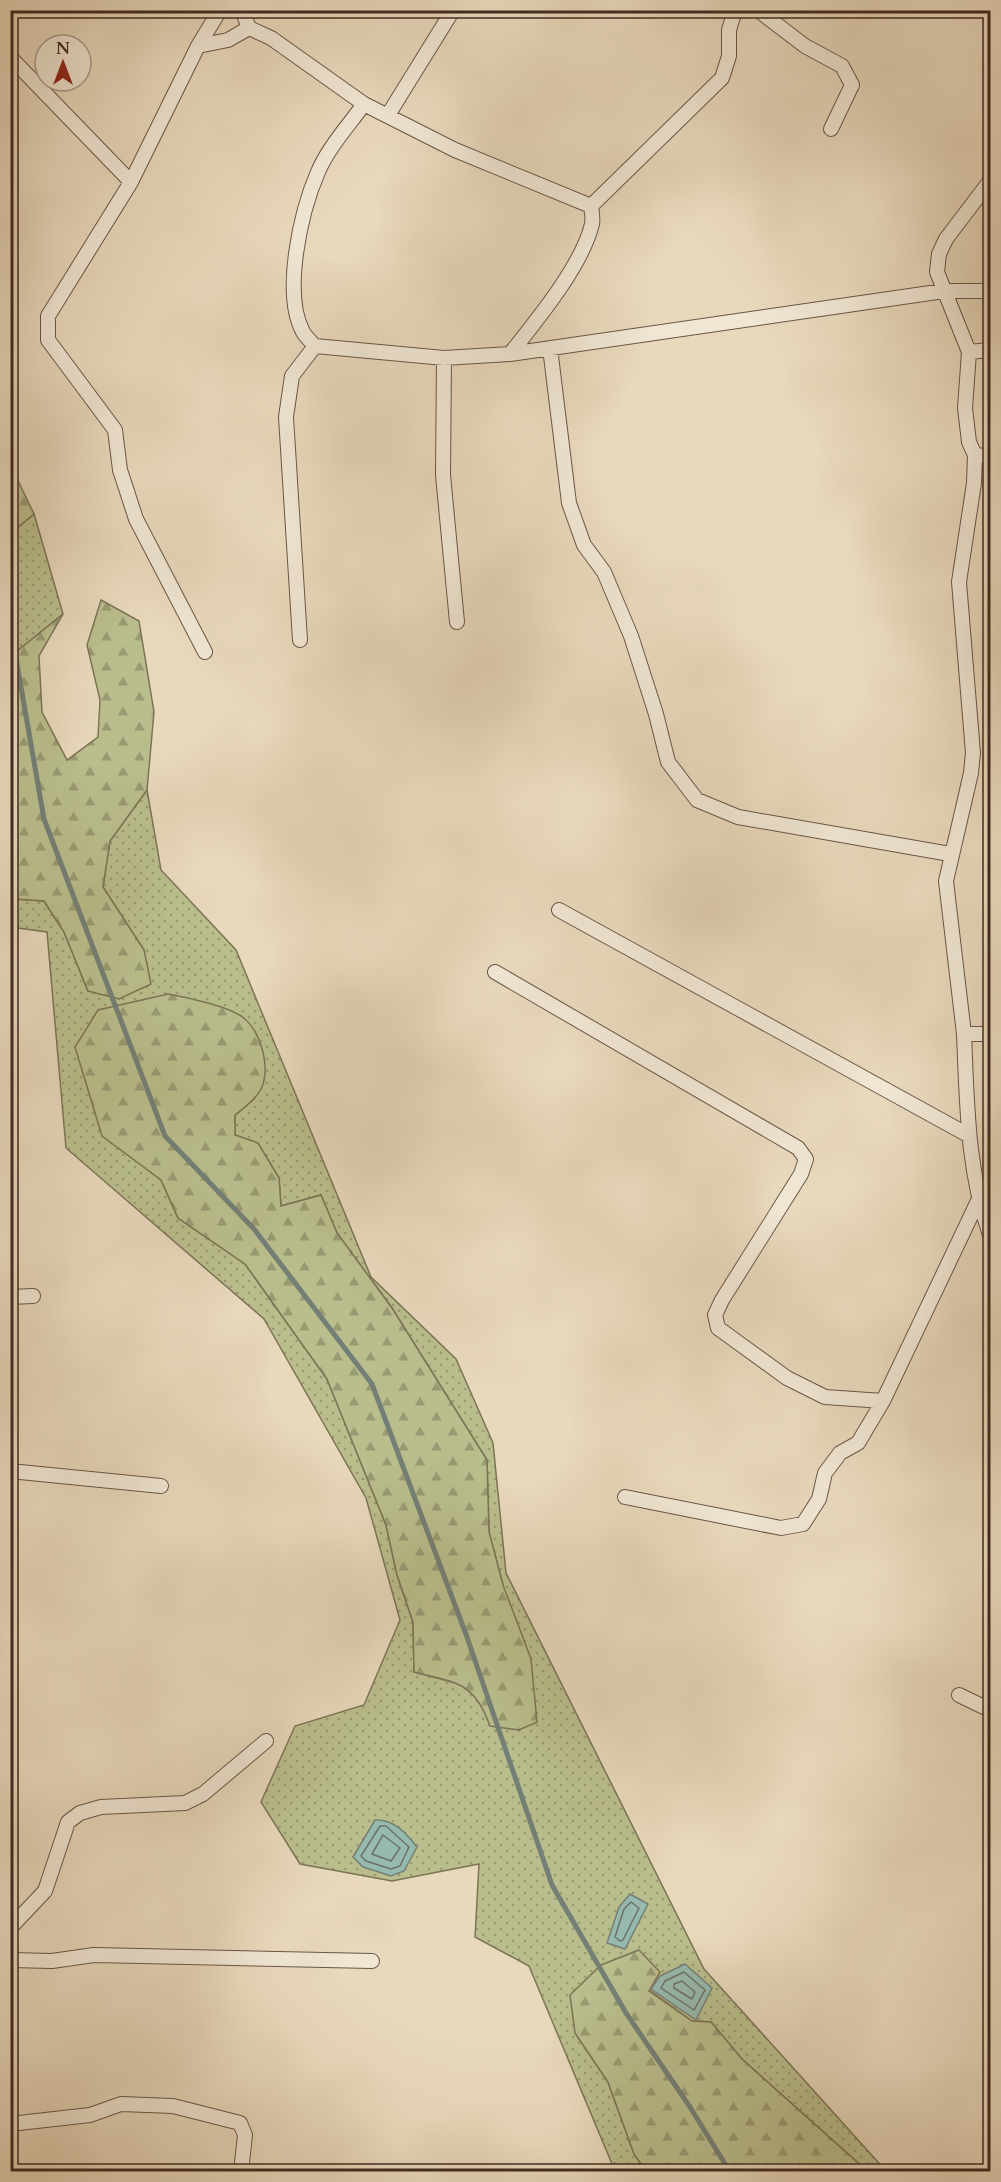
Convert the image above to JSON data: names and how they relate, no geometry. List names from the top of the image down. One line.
{"north":"top"}
